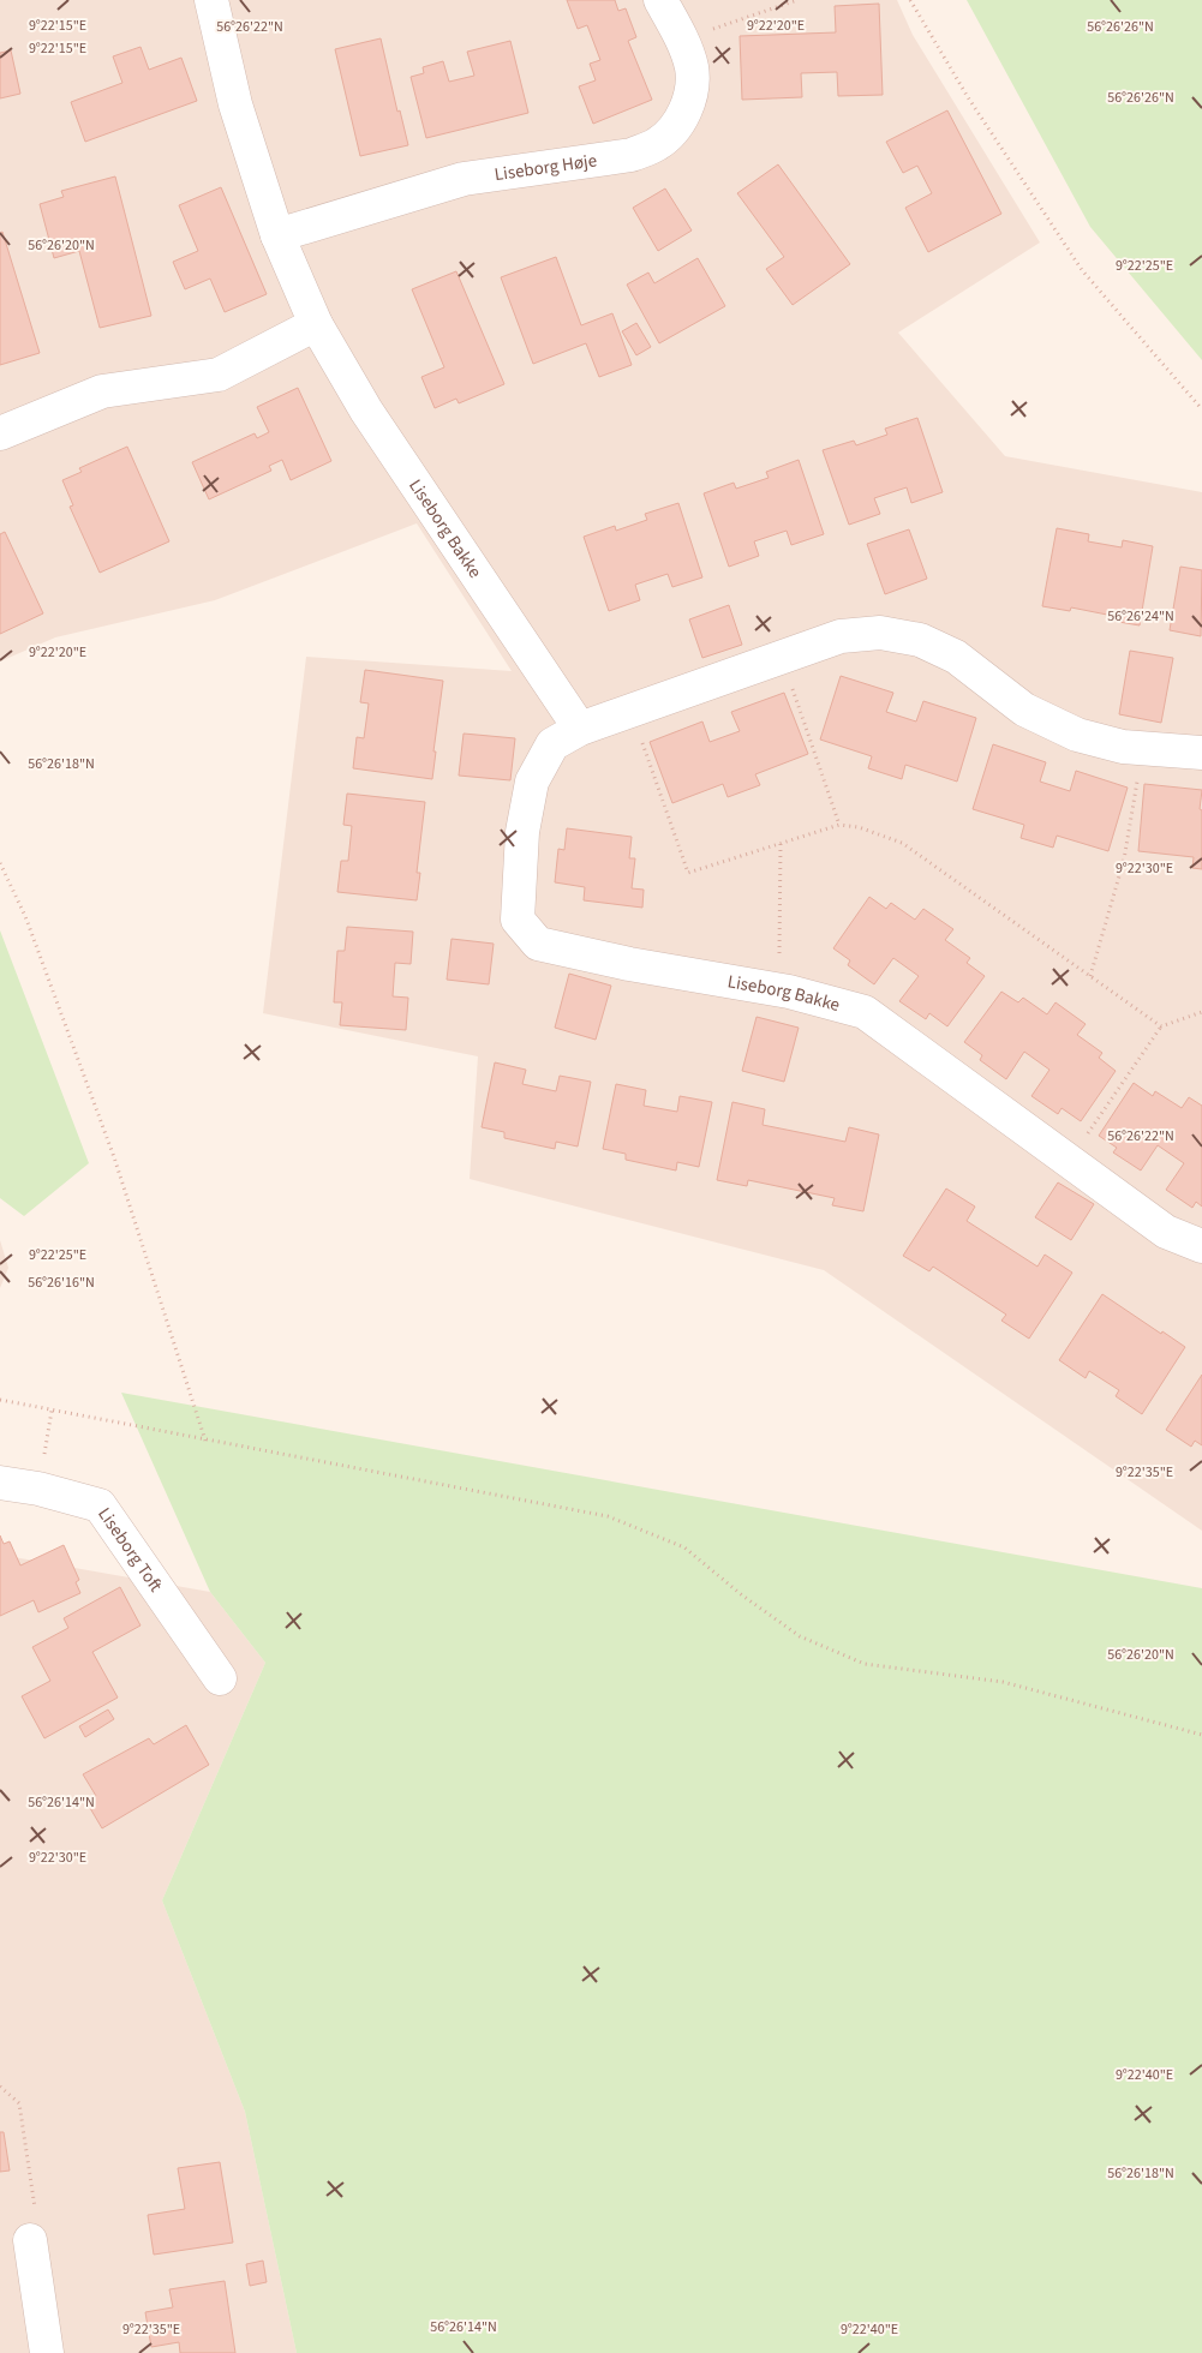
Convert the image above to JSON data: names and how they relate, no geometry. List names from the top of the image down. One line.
{"streets":{"street":["Liseborg Høje","Liseborg Bakke","Liseborg Toft"]},"crossings":[["Liseborg Høje","Liseborg Bakke"]],"coordinates":["9°22'15\"E","9°22'20\"E","56°26'22\"N","56°26'26\"N","56°26'20\"N","9°22'25\"E","56°26'24\"N","56°26'18\"N","9°22'30\"E","56°26'16\"N","9°22'35\"E","56°26'14\"N","9°22'40\"E"]}
